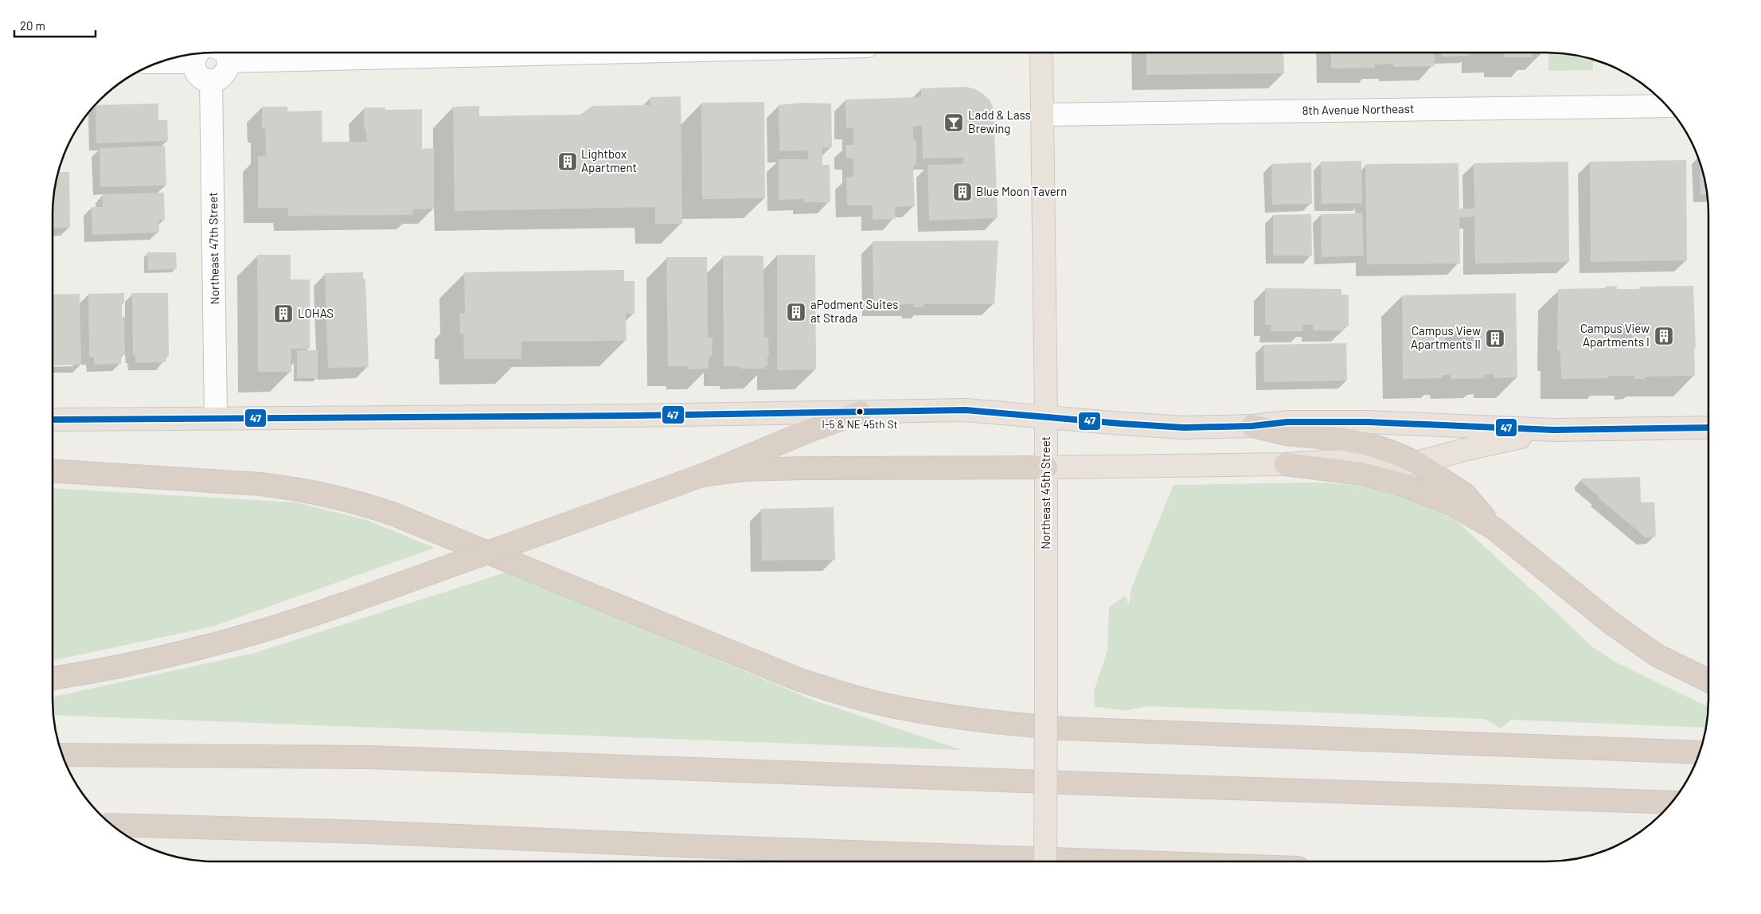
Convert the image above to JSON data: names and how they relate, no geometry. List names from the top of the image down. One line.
{"streets":{"main road":["Northeast 45th Street"],"street":["8th Avenue Northeast","Northeast 47th Street"]},"crossings":[["8th Avenue Northeast","Northeast 45th Street"]],"places":{"bar":["Ladd & Lass Brewing"],"building":["Lightbox Apartment","Blue Moon Tavern","aPodment Suites at Strada","LOHAS","Campus View Apartments I","Campus View Apartments II"],"other":["I-5 & NE 45th St"]},"lines":["transit line 47"],"scale_bar":"20 m"}
